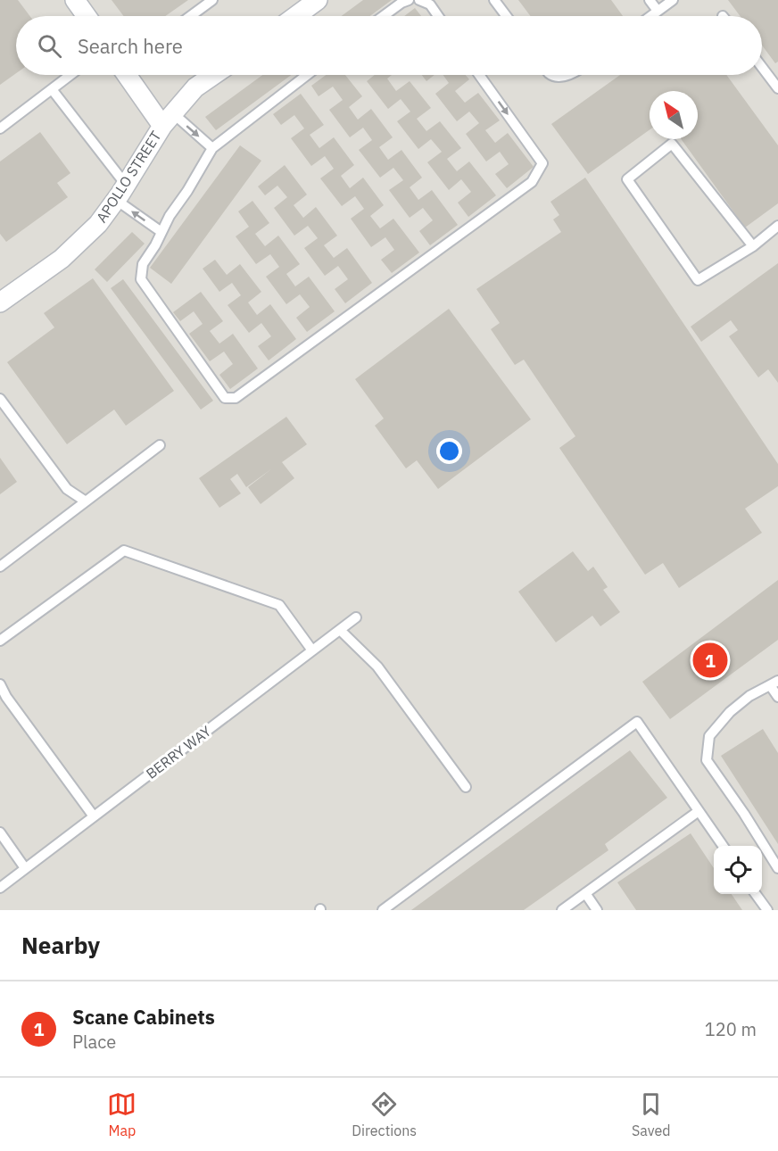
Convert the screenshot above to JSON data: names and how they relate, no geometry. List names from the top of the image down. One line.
{"streets":{"street":["APOLLO STREET"],"lane":["BERRY WAY"]},"north":"top left","page":{"search":"Search here","pins":"1","heading":"Nearby","list":[{"mark":"1","name":"Scane Cabinets","note":"Place","value":"120 m"}],"nav":["Map","Directions","Saved"]}}
